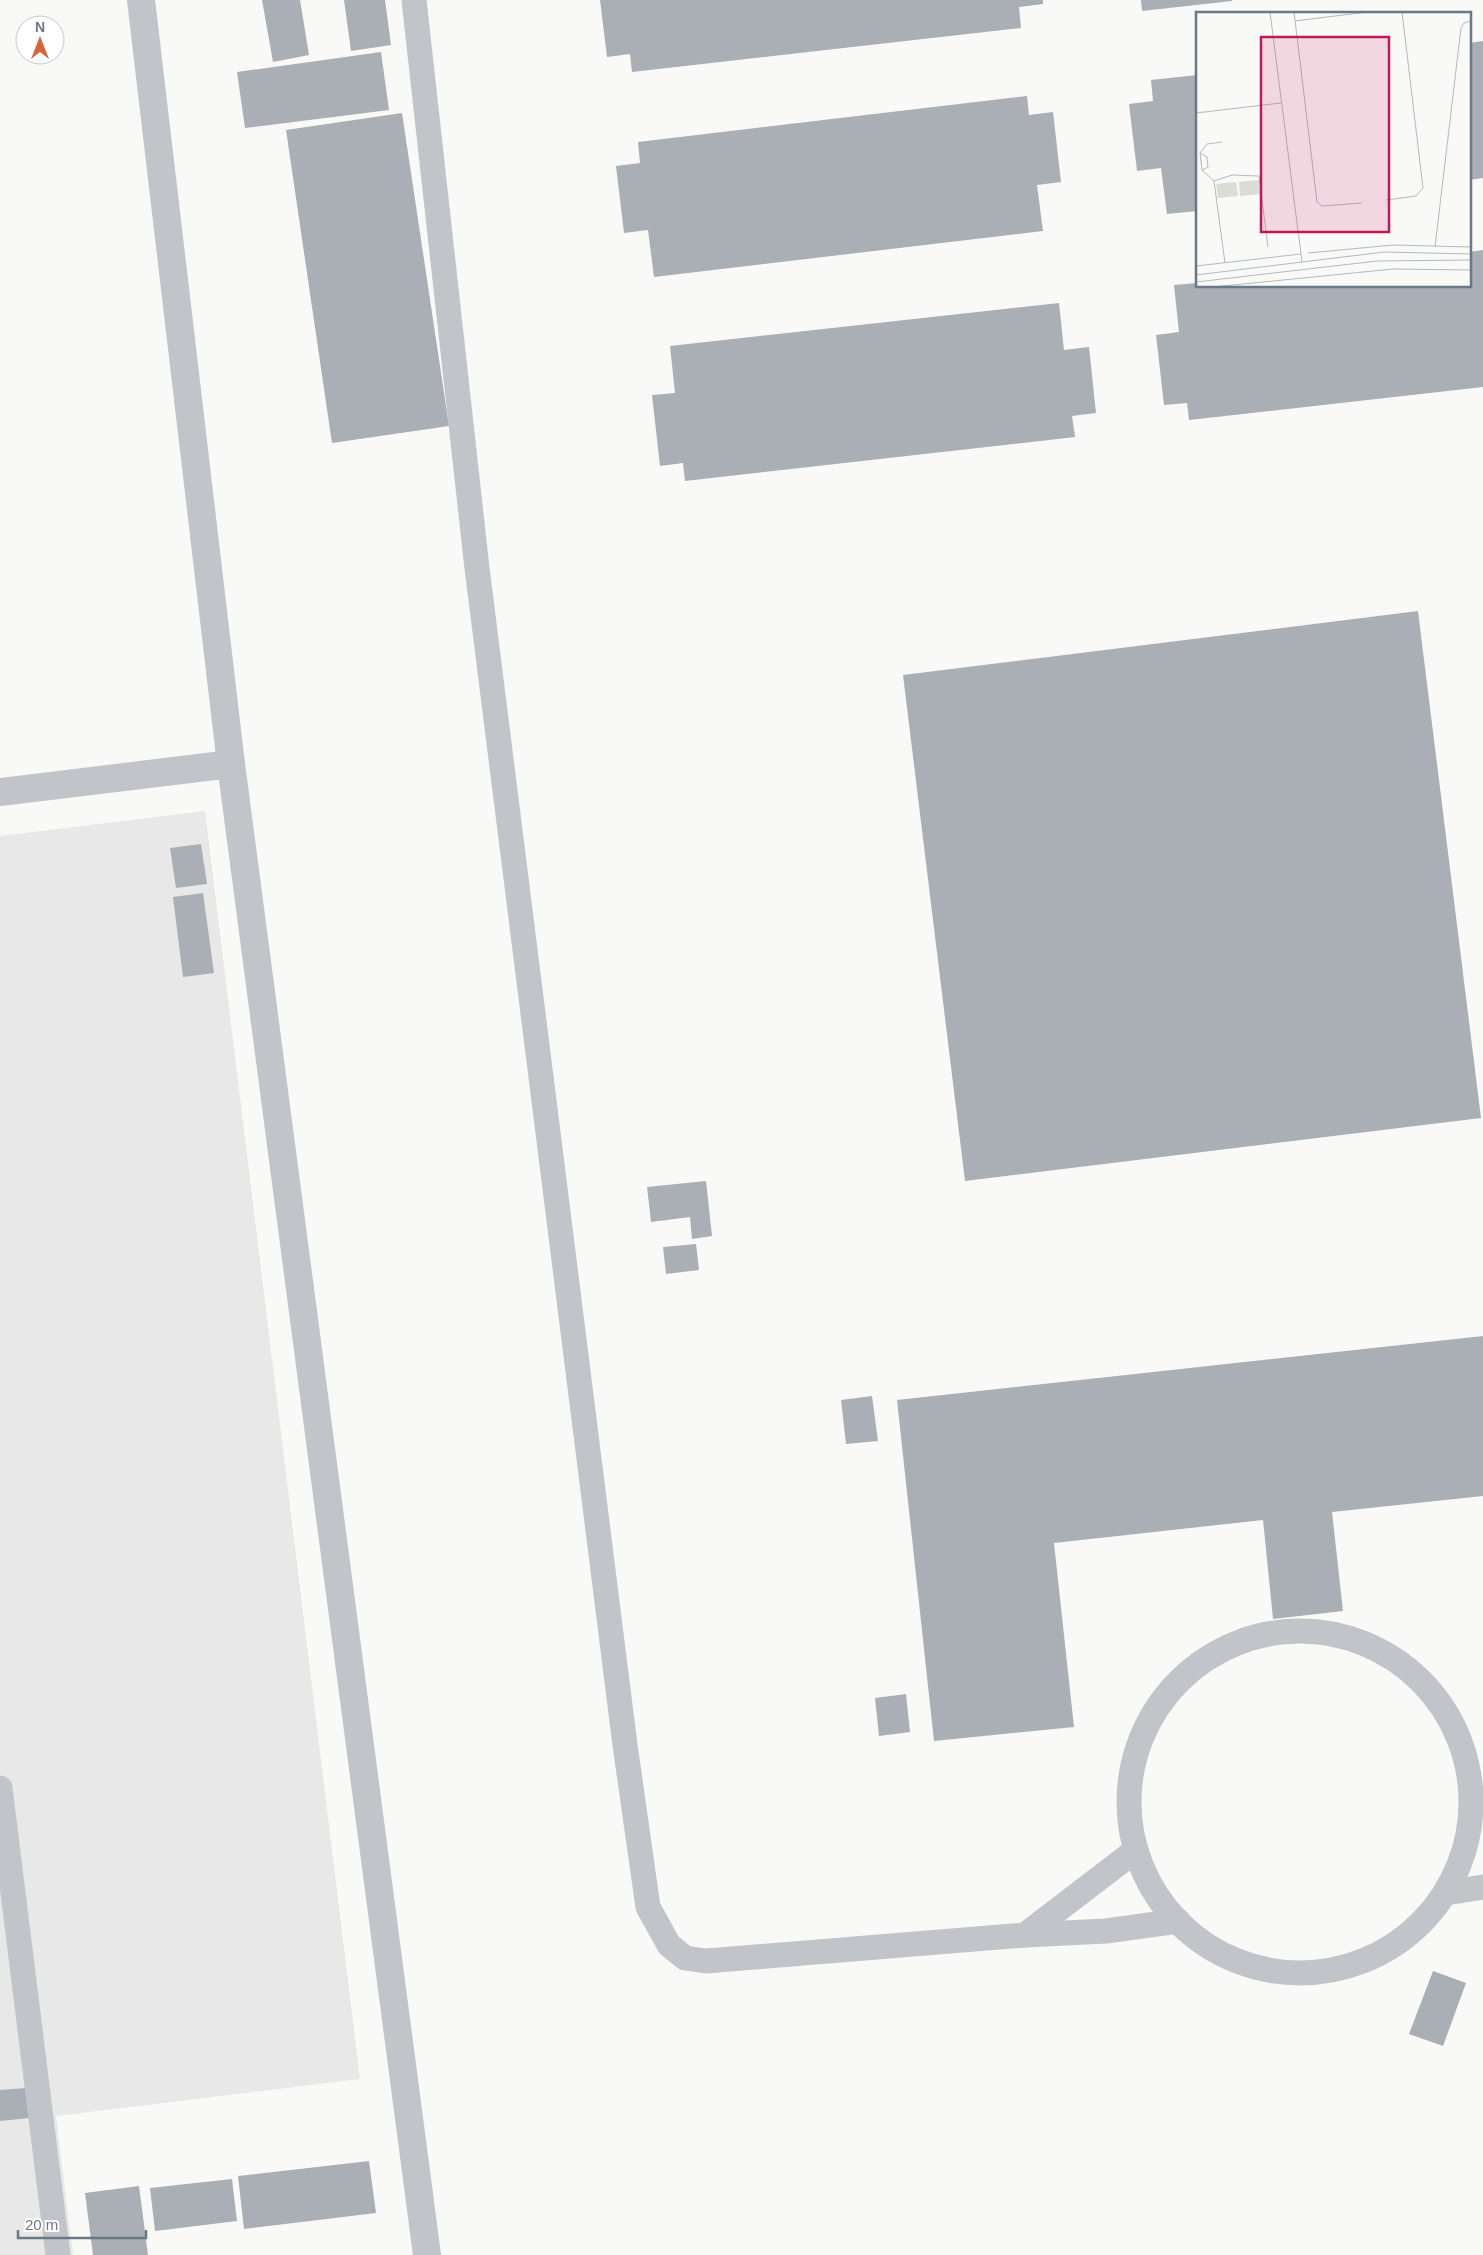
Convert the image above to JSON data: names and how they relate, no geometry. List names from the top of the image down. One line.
{"scale_bar":"20 m","north":"top"}
